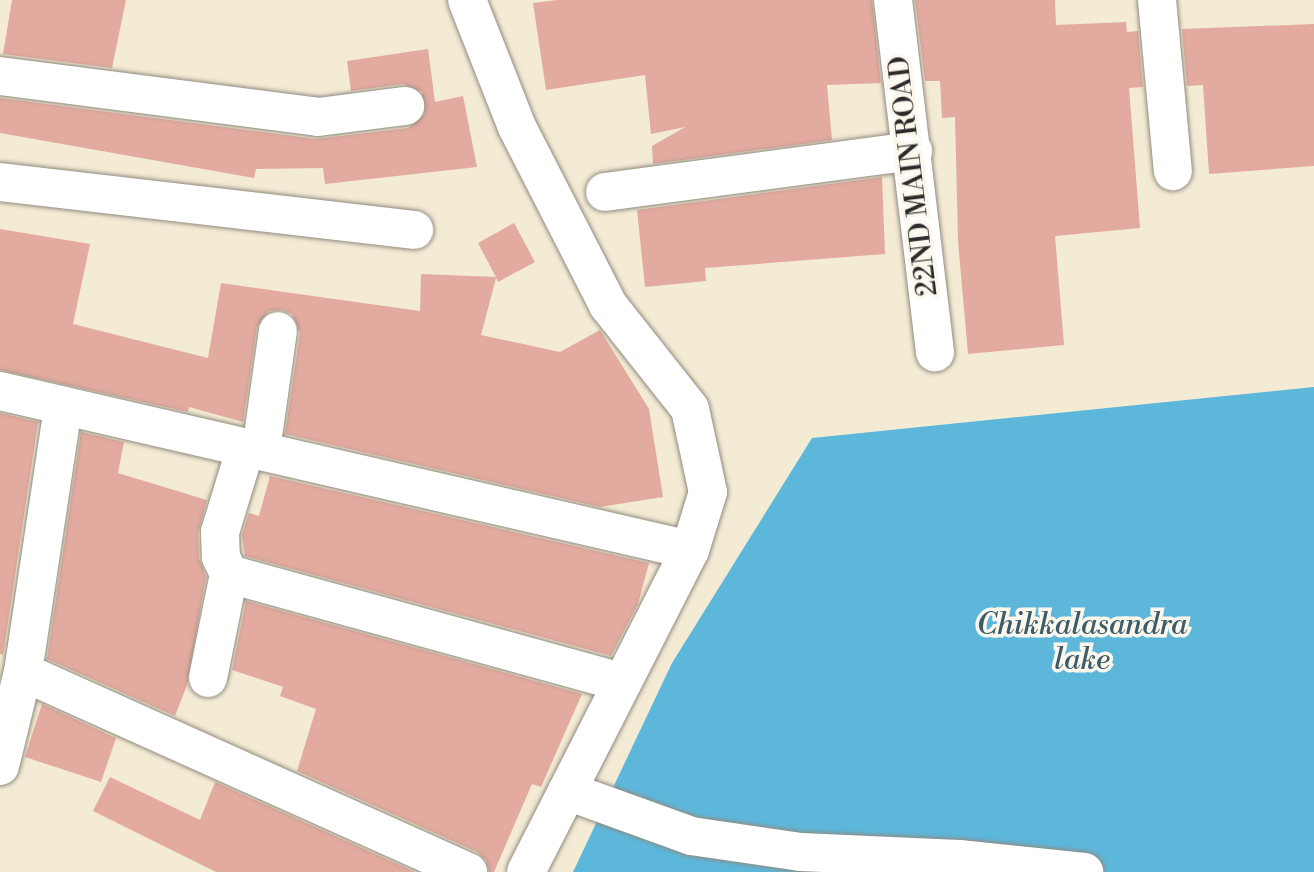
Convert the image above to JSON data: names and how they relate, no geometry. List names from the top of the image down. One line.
{"streets":{"street":["22ND MAIN ROAD"]},"water":["Chikkalasandra lake"]}
